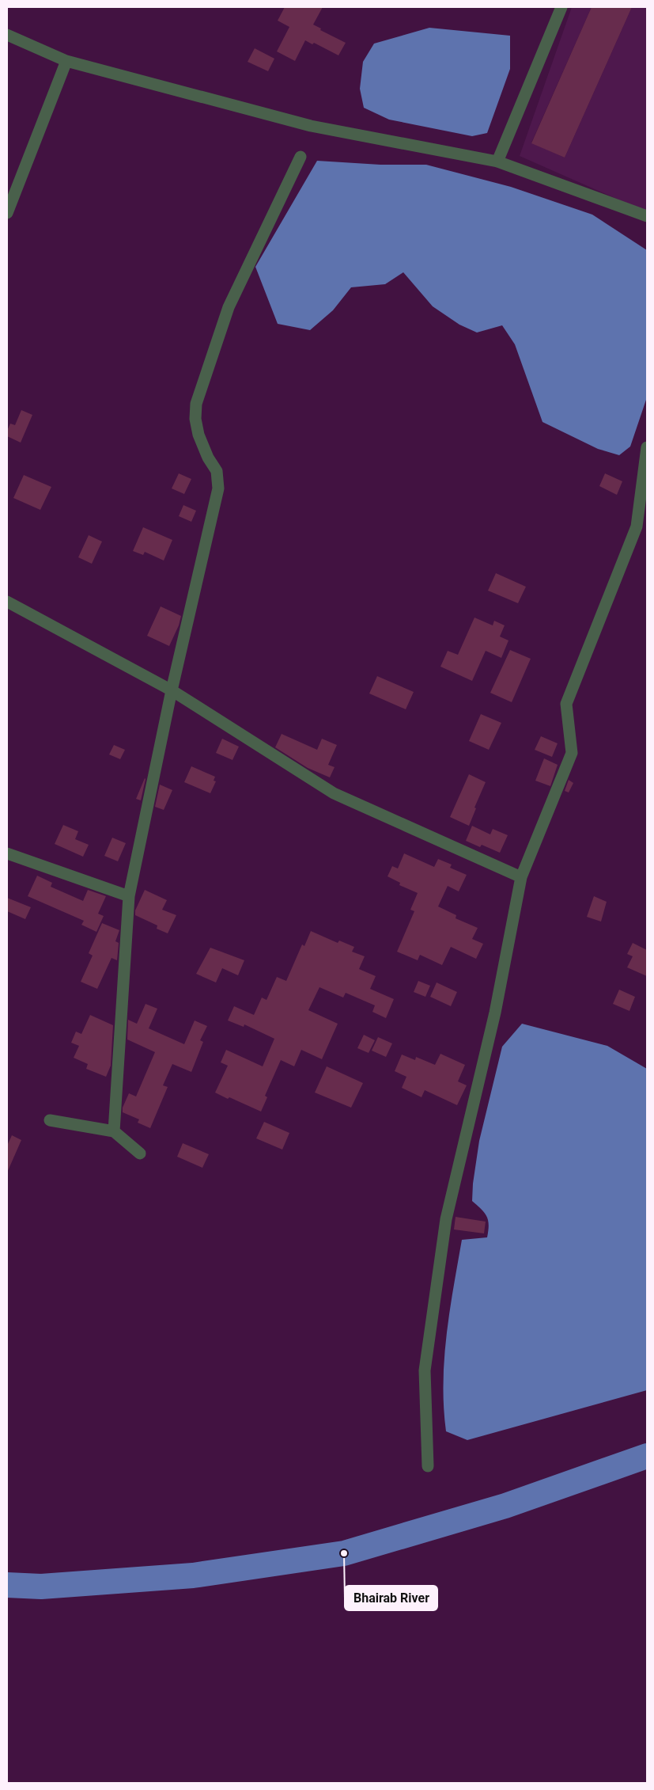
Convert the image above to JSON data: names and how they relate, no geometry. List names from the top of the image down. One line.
{"places":["Bhairab River"]}
